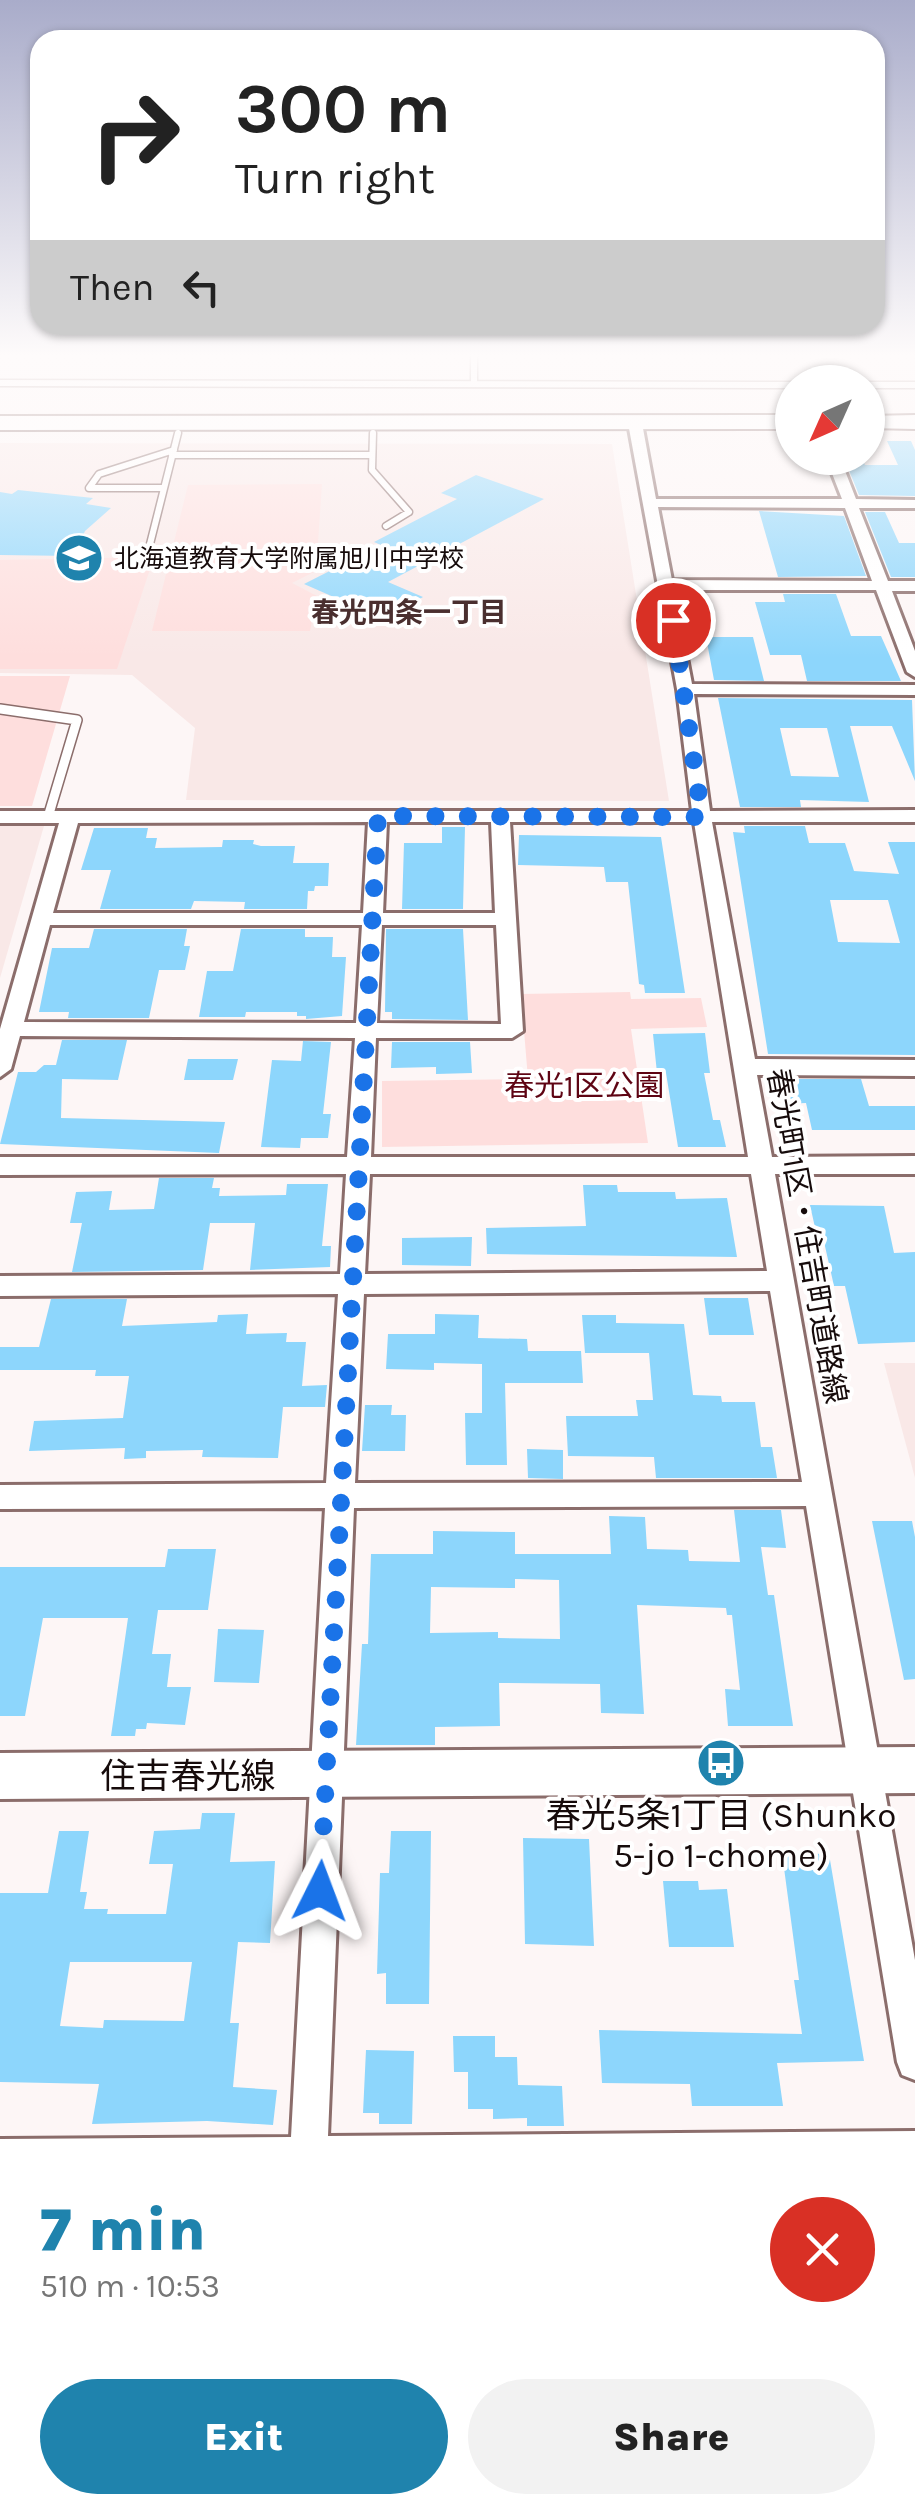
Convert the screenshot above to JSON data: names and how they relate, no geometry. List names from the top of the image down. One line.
{"streets":{"street":["春光町1区・住吉町道路線","住吉春光線"]},"crossings":[["春光町1区・住吉町道路線","住吉春光線"]],"districts":["春光四条一丁目"],"parks":["春光1区公園"],"places":{"school or university":["北海道教育大学附属旭川中学校"],"bus stop":["春光5条1丁目 (Shunko 5-jo 1-chome)"]},"north":"bottom left","page":{"turn":["300 m","Turn right"],"then":"Then","heading":["7 min","510 m · 10:53"],"buttons":["Exit","Share"]}}
